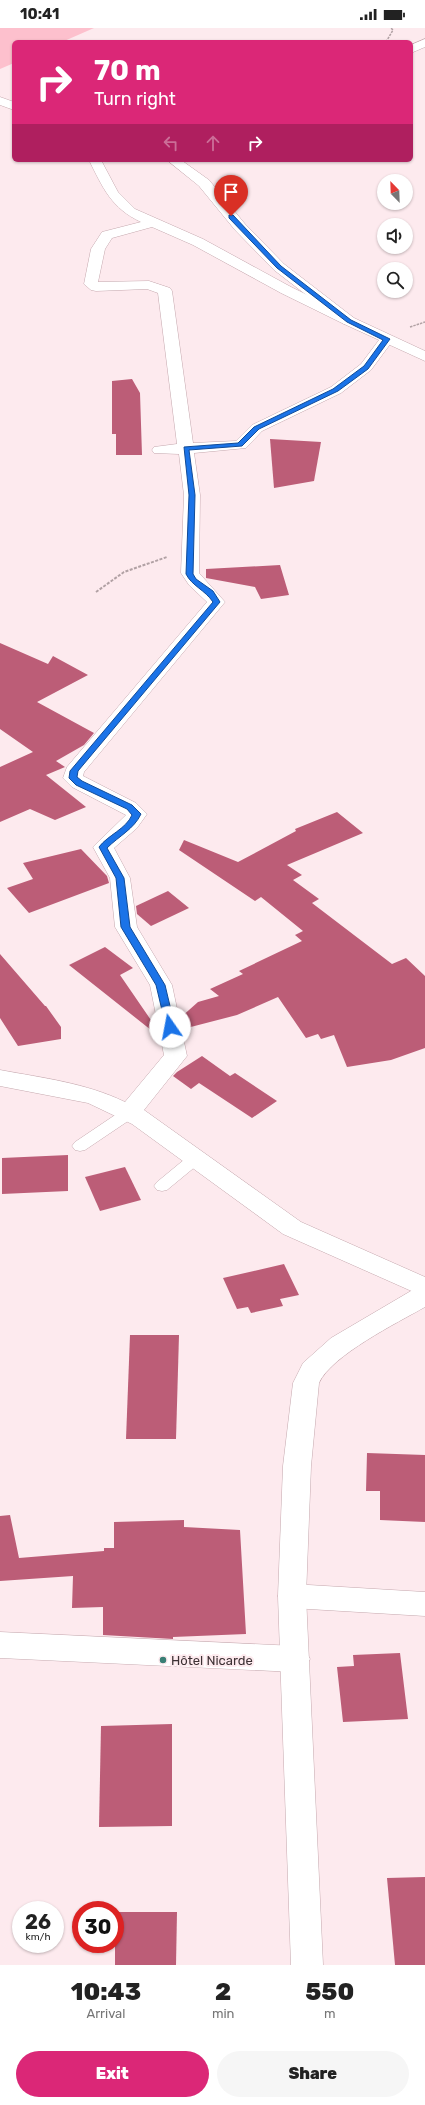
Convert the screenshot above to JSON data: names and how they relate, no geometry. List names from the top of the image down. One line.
{"places":["Hôtel Nicarde"],"north":"top left","page":{"status":"10:41","turn":["70 m","Turn right"],"speed":"26 km/h","limit":"30","eta":["10:43","Arrival","2","min","550","m"],"buttons":["Exit","Share"]}}
